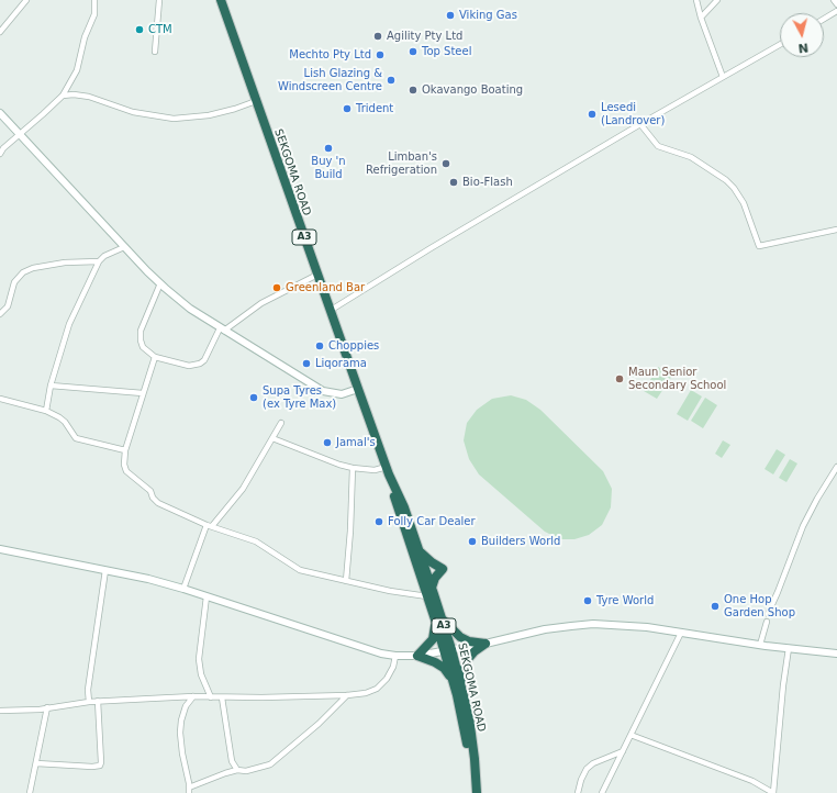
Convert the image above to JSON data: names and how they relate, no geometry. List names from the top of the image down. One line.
{"streets":{"highway":["SEKGOMA ROAD","A3"]},"places":["Viking Gas","CTM","Agility Pty Ltd","Top Steel","Mechto Pty Ltd","Lish Glazing & Windscreen Centre","Okavango Boating","Trident","Lesedi (Landrover)","Buy 'n Build","Limban's Refrigeration","Bio-Flash","Greenland Bar","Choppies","Liqorama","Maun Senior Secondary School","Supa Tyres (ex Tyre Max)","Jamal's","Folly Car Dealer","Builders World","Tyre World","One Hop Garden Shop"],"north":"bottom"}
